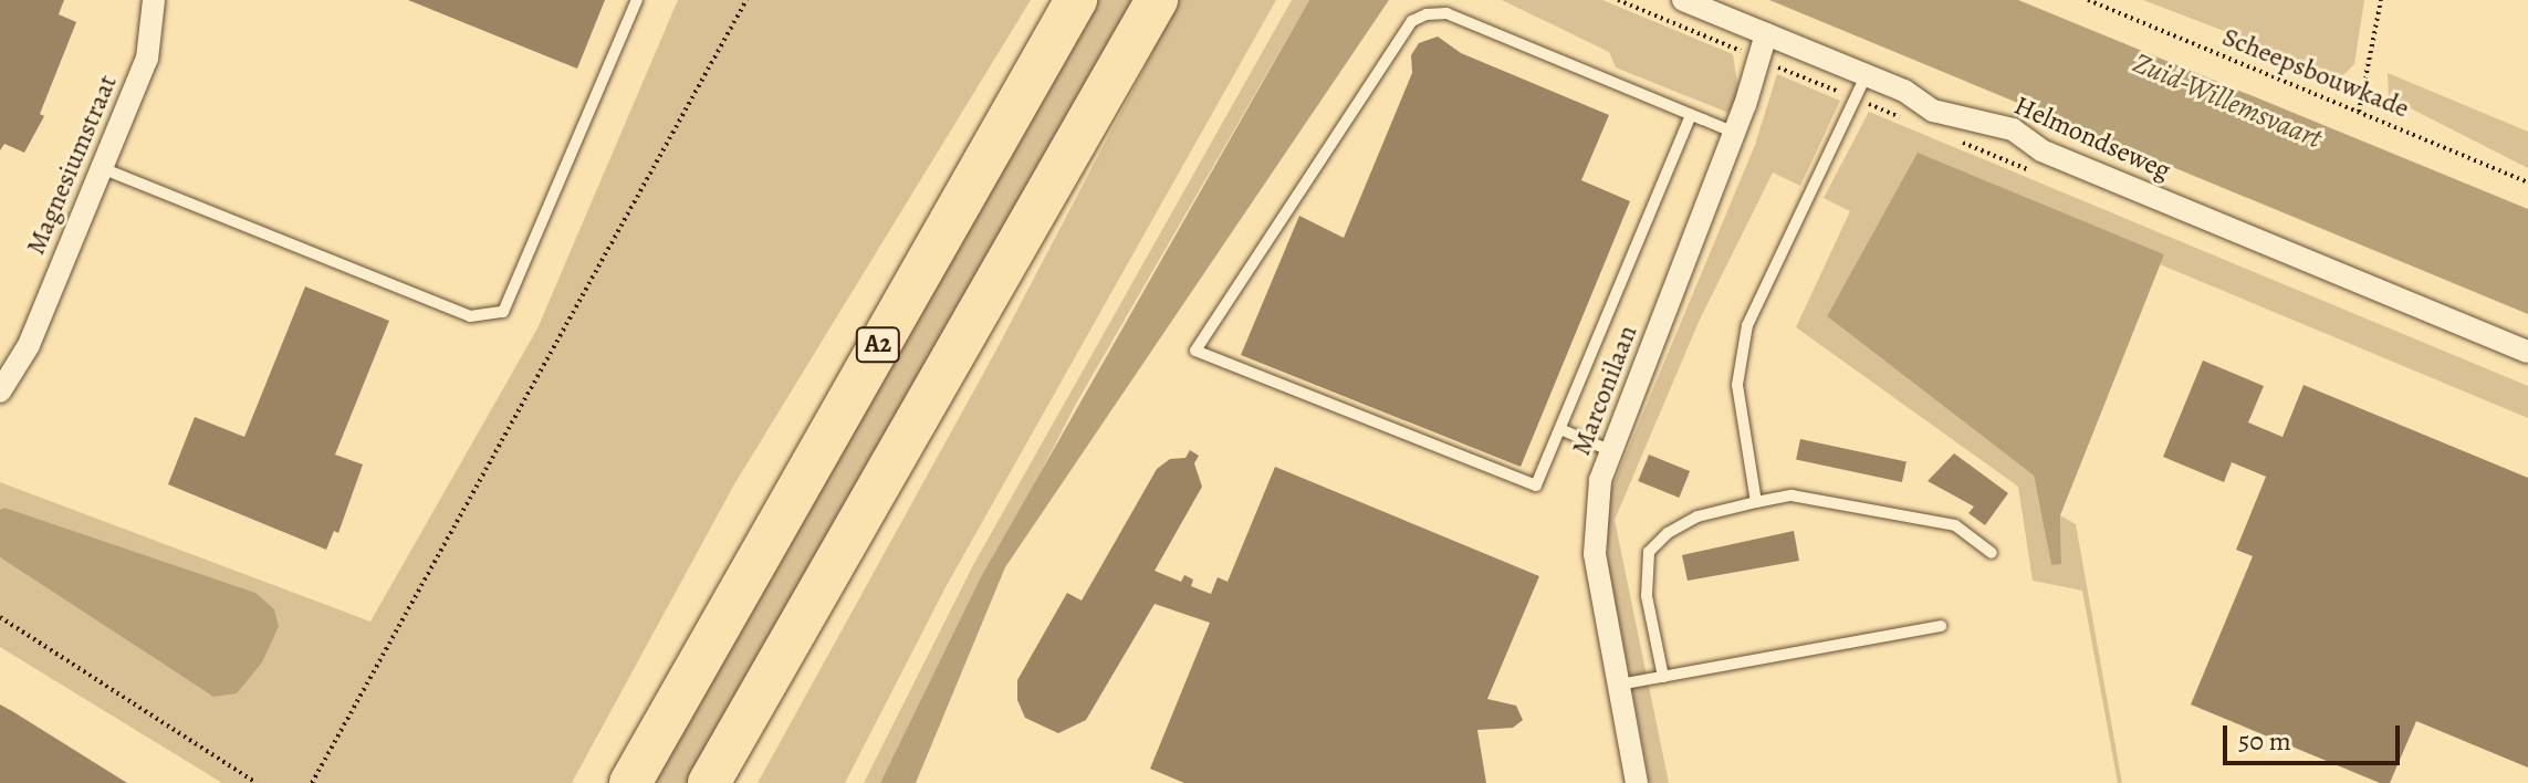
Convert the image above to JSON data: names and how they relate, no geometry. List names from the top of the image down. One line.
{"streets":{"highway":["A2"],"street":["Helmondseweg","Magnesiumstraat","Marconilaan"],"path":["Scheepsbouwkade"]},"crossings":[["Helmondseweg","Marconilaan"]],"water":["Zuid-Willemsvaart"],"scale_bar":"50 m"}
